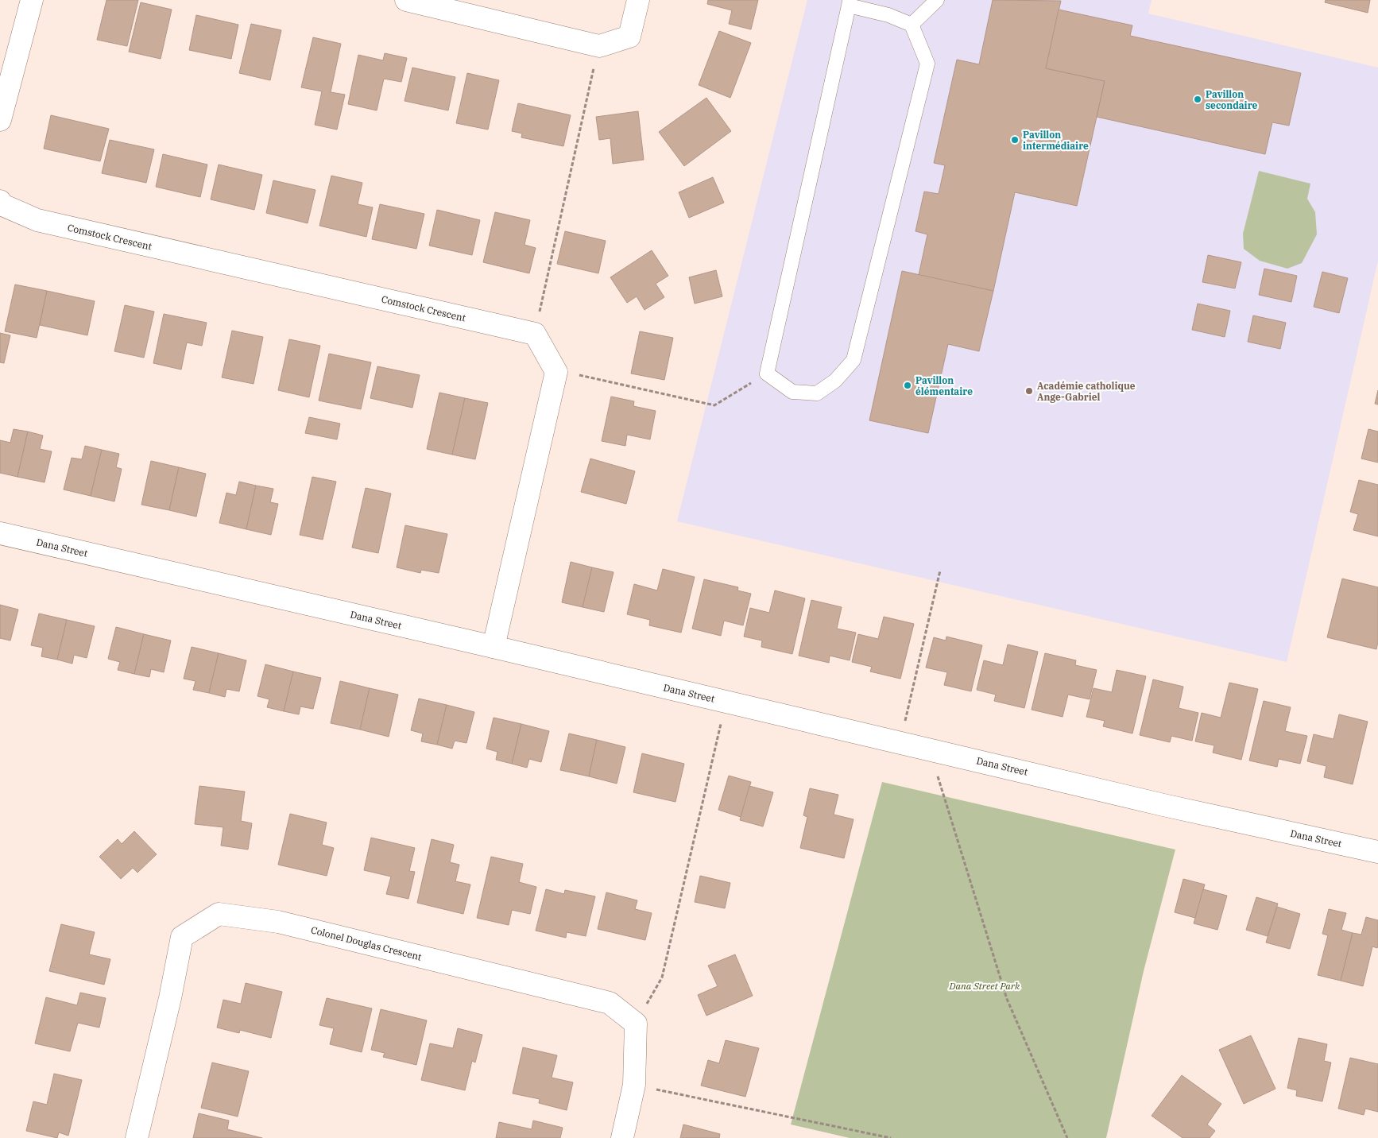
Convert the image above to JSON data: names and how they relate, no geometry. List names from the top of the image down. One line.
{"streets":{"street":["Comstock Crescent","Dana Street","Colonel Douglas Crescent"]},"parks":["Dana Street Park"],"places":["Pavillon secondaire","Pavillon intermédiaire","Pavillon élémentaire","Académie catholique Ange-Gabriel"]}
